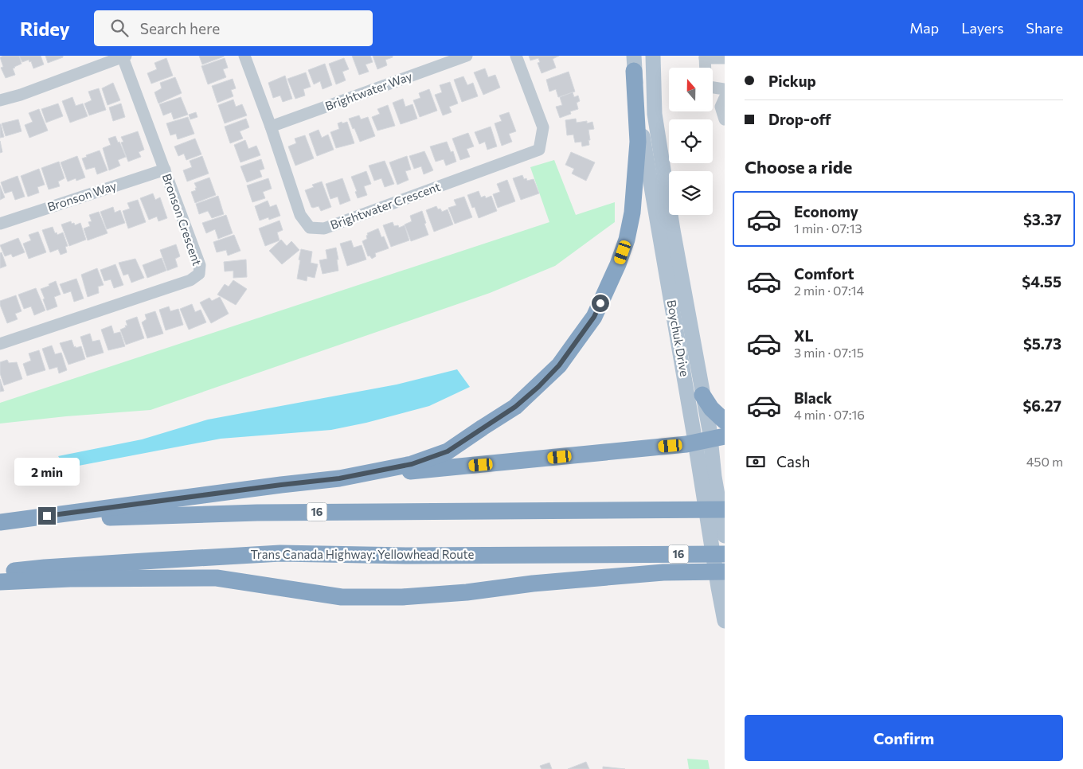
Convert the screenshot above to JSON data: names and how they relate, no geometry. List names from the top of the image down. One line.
{"streets":{"highway":["16","Trans Canada Highway: Yellowhead Route"],"main road":["Boychuk Drive"],"street":["Brightwater Way","Bronson Way","Brightwater Crescent","Bronson Crescent"]},"crossings":[["Brightwater Way","Brightwater Crescent"],["Bronson Way","Bronson Crescent"]],"north":"top","page":{"header":"Ridey","search":"Search here","nav":["Map","Layers","Share"],"banner":["Pickup","Drop-off"],"heading":"Choose a ride","list":[{"name":"Economy","note":"1 min · 07:13","value":"$3.37"},{"name":"Comfort","note":"2 min · 07:14","value":"$4.55"},{"name":"XL","note":"3 min · 07:15","value":"$5.73"},{"name":"Black","note":"4 min · 07:16","value":"$6.27"}],"pay":["Cash","450 m"],"bubble":"2 min","buttons":"Confirm"}}
